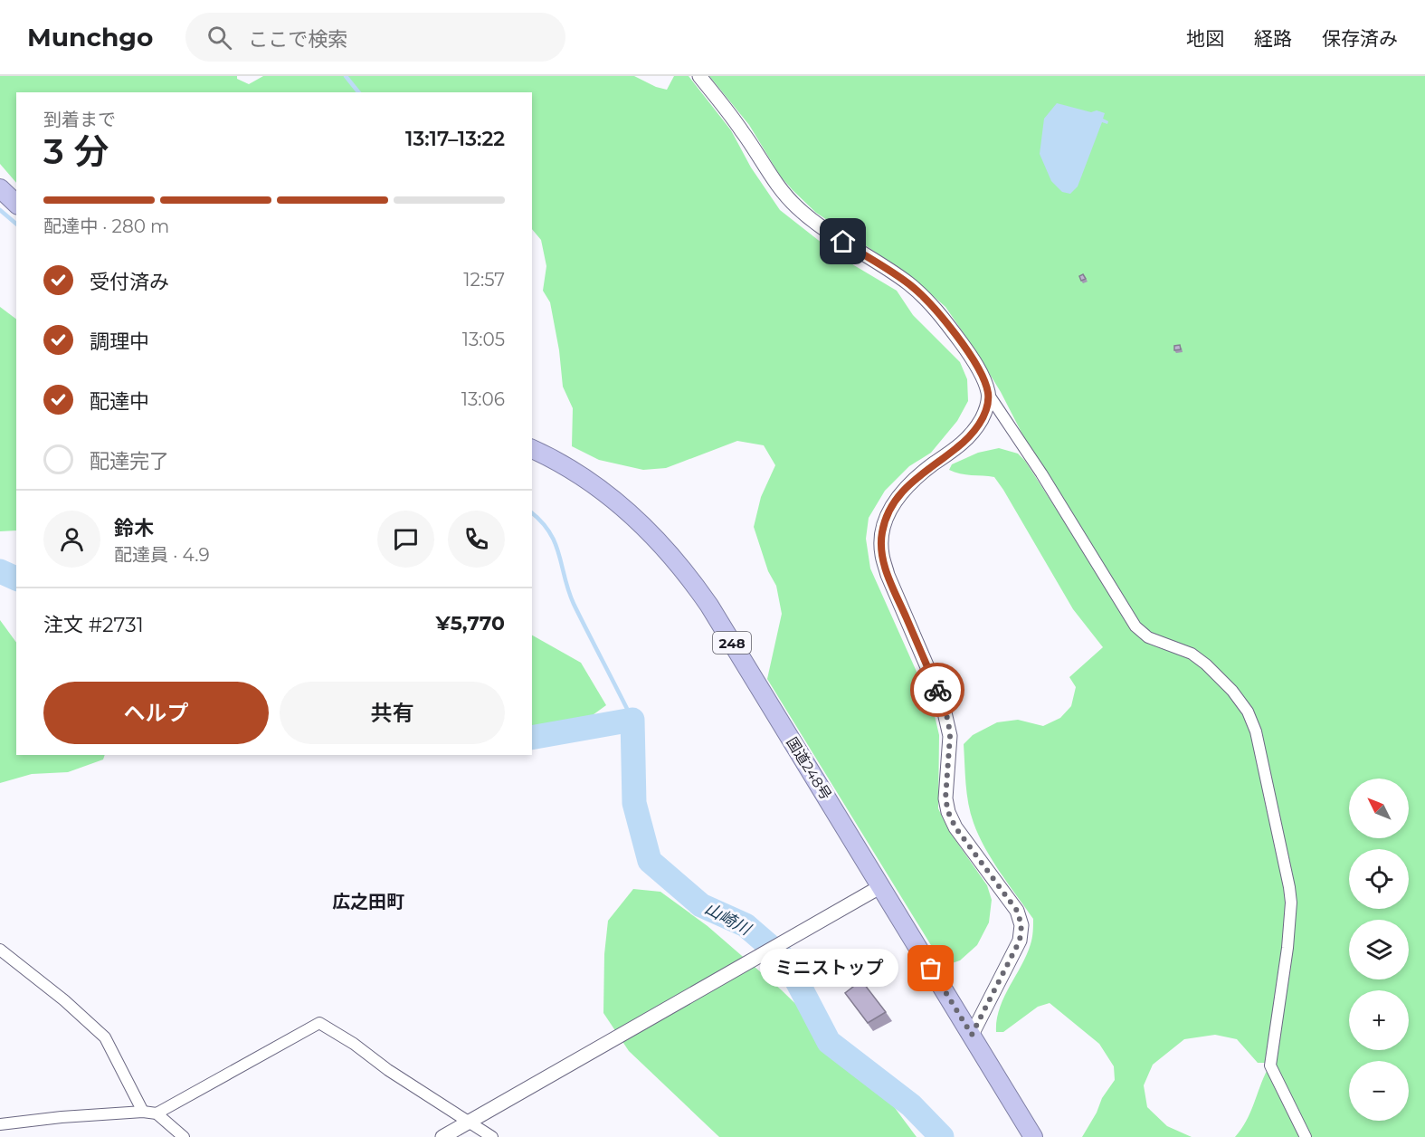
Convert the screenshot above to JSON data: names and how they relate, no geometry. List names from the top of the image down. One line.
{"streets":{"highway":["248","国道248号"]},"districts":["広之田町"],"water":["山崎川"],"places":["ミニストップ"],"north":"top left","page":{"header":"Munchgo","search":"ここで検索","nav":["地図","経路","保存済み"],"heading":["3 分","到着まで","13:17–13:22"],"panel":["鈴木","配達員 · 4.9","注文 #2731","¥5,770"],"bar":"配達中 · 280 m","list":[["受付済み","12:57"],["調理中","13:05"],["配達中","13:06"],"配達完了"],"buttons":["ヘルプ","共有"],"map_buttons":["+","−"],"bubble":"ミニストップ"}}
